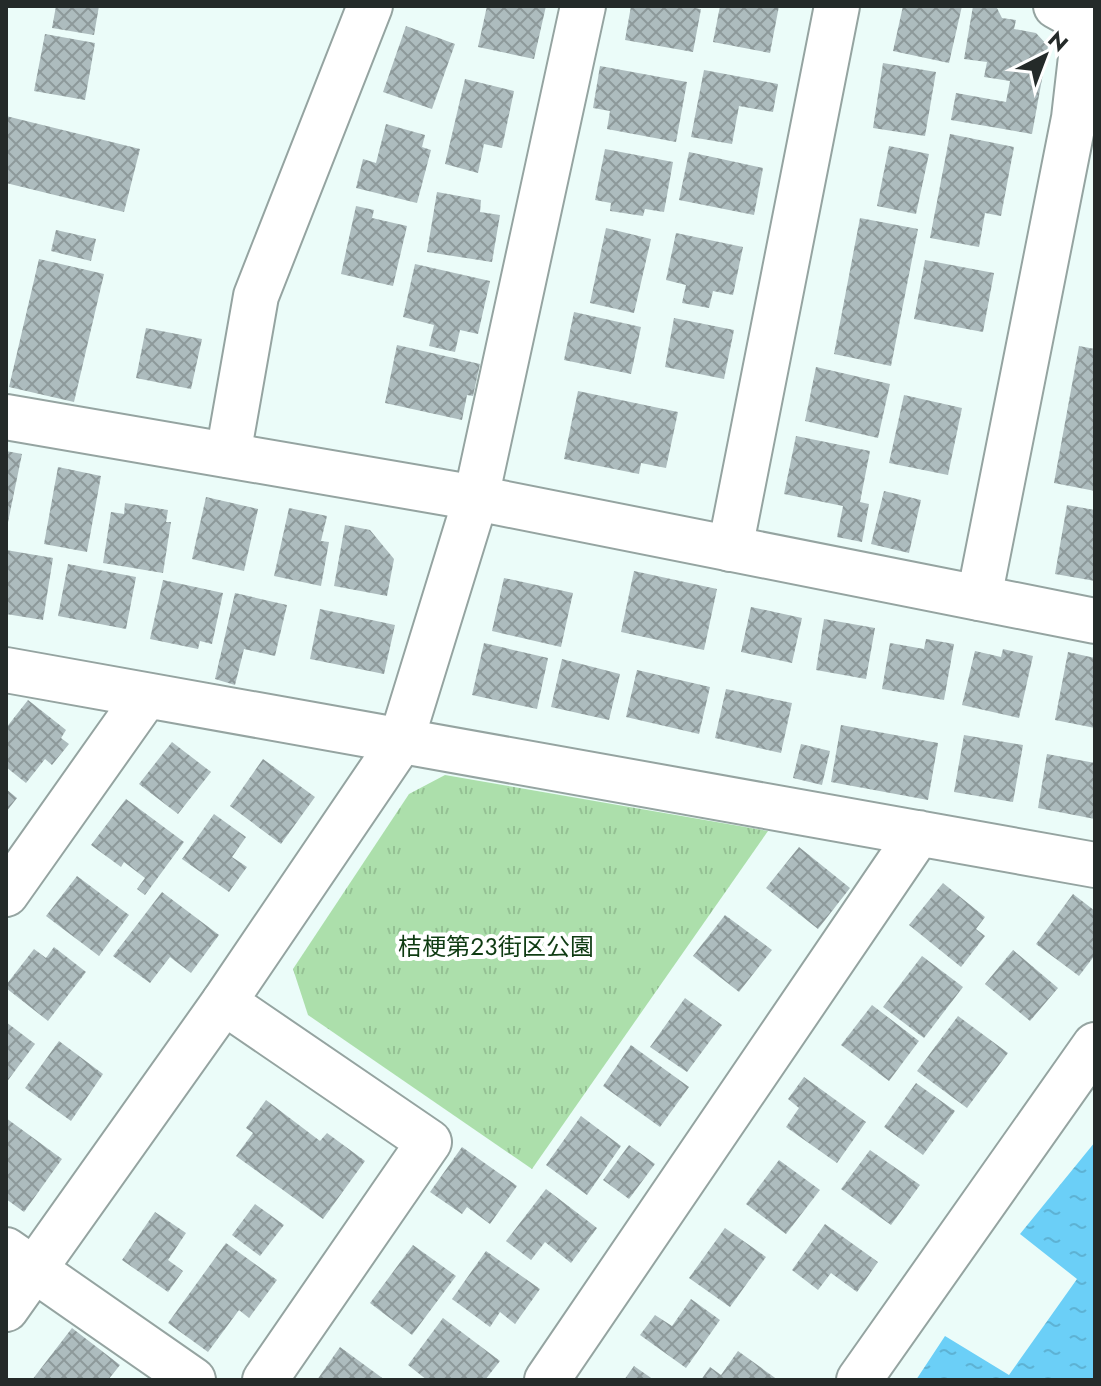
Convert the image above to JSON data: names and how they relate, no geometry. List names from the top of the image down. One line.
{"parks":["桔梗第２３街区公園"],"north":"top right"}
